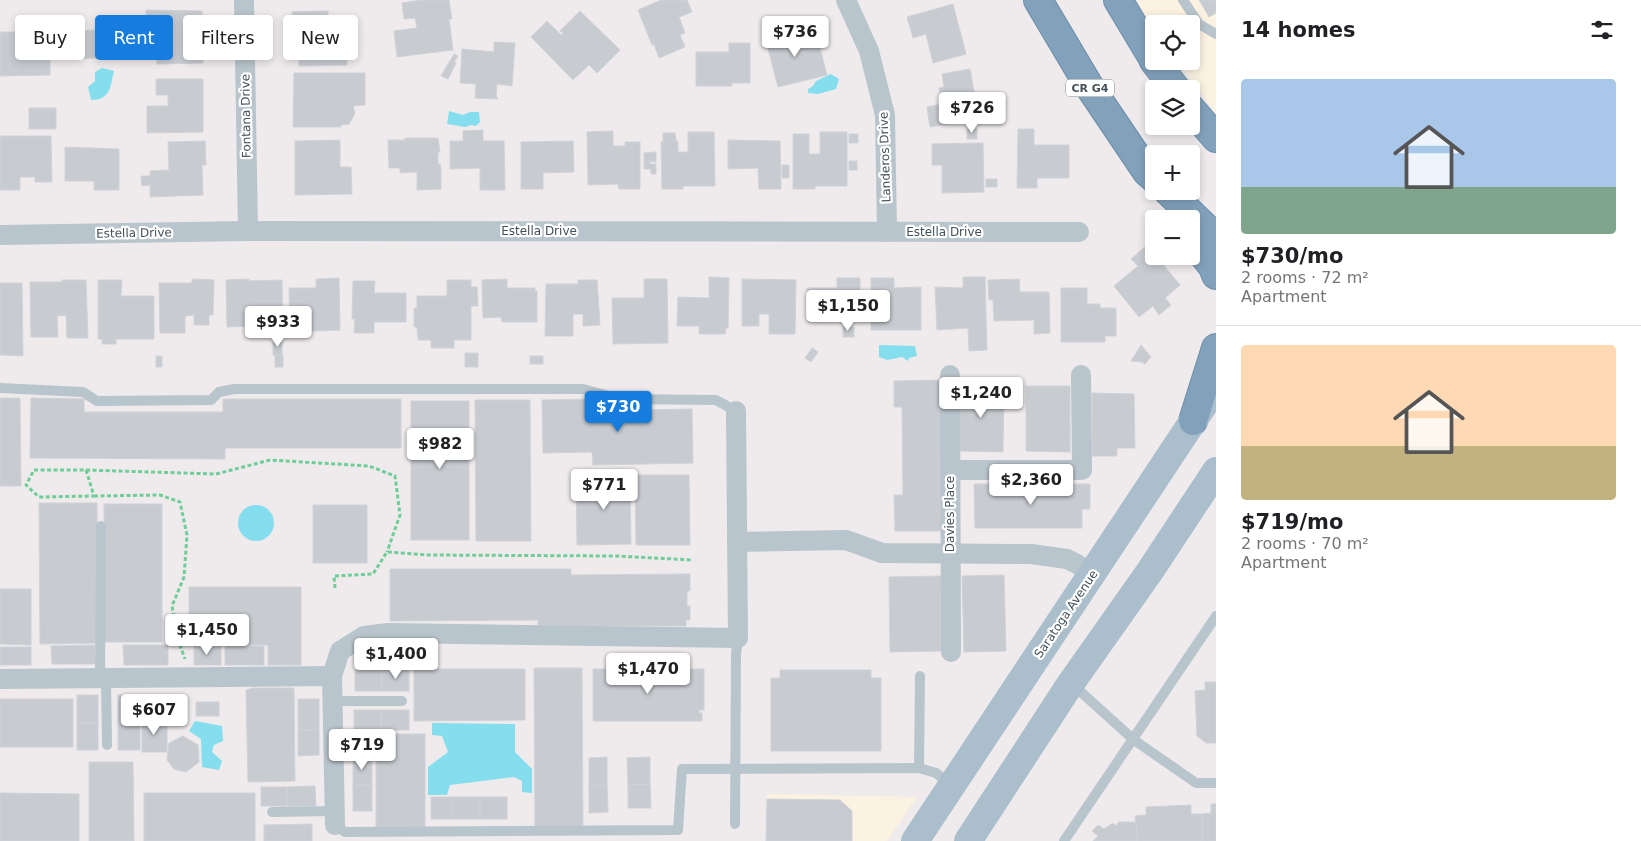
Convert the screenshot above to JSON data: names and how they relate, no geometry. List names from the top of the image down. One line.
{"streets":{"highway":["CR G4"],"main road":["Saratoga Avenue"],"street":["Fontana Drive","Landeros Drive","Estella Drive","Davies Place"]},"crossings":[["Fontana Drive","Estella Drive"],["Landeros Drive","Estella Drive"]],"page":{"heading":"14 homes","map_buttons":["+","−"],"chip":["Buy","Rent","Filters","New"],"price":["$736","$726","$1,150","$933","$1,240","$730","$982","$2,360","$771","$1,450","$1,400","$1,470","$607","$719"],"list":[{"name":"$730/mo","note":"2 rooms · 72 m² · Apartment"},{"name":"$719/mo","note":"2 rooms · 70 m² · Apartment"}]}}
